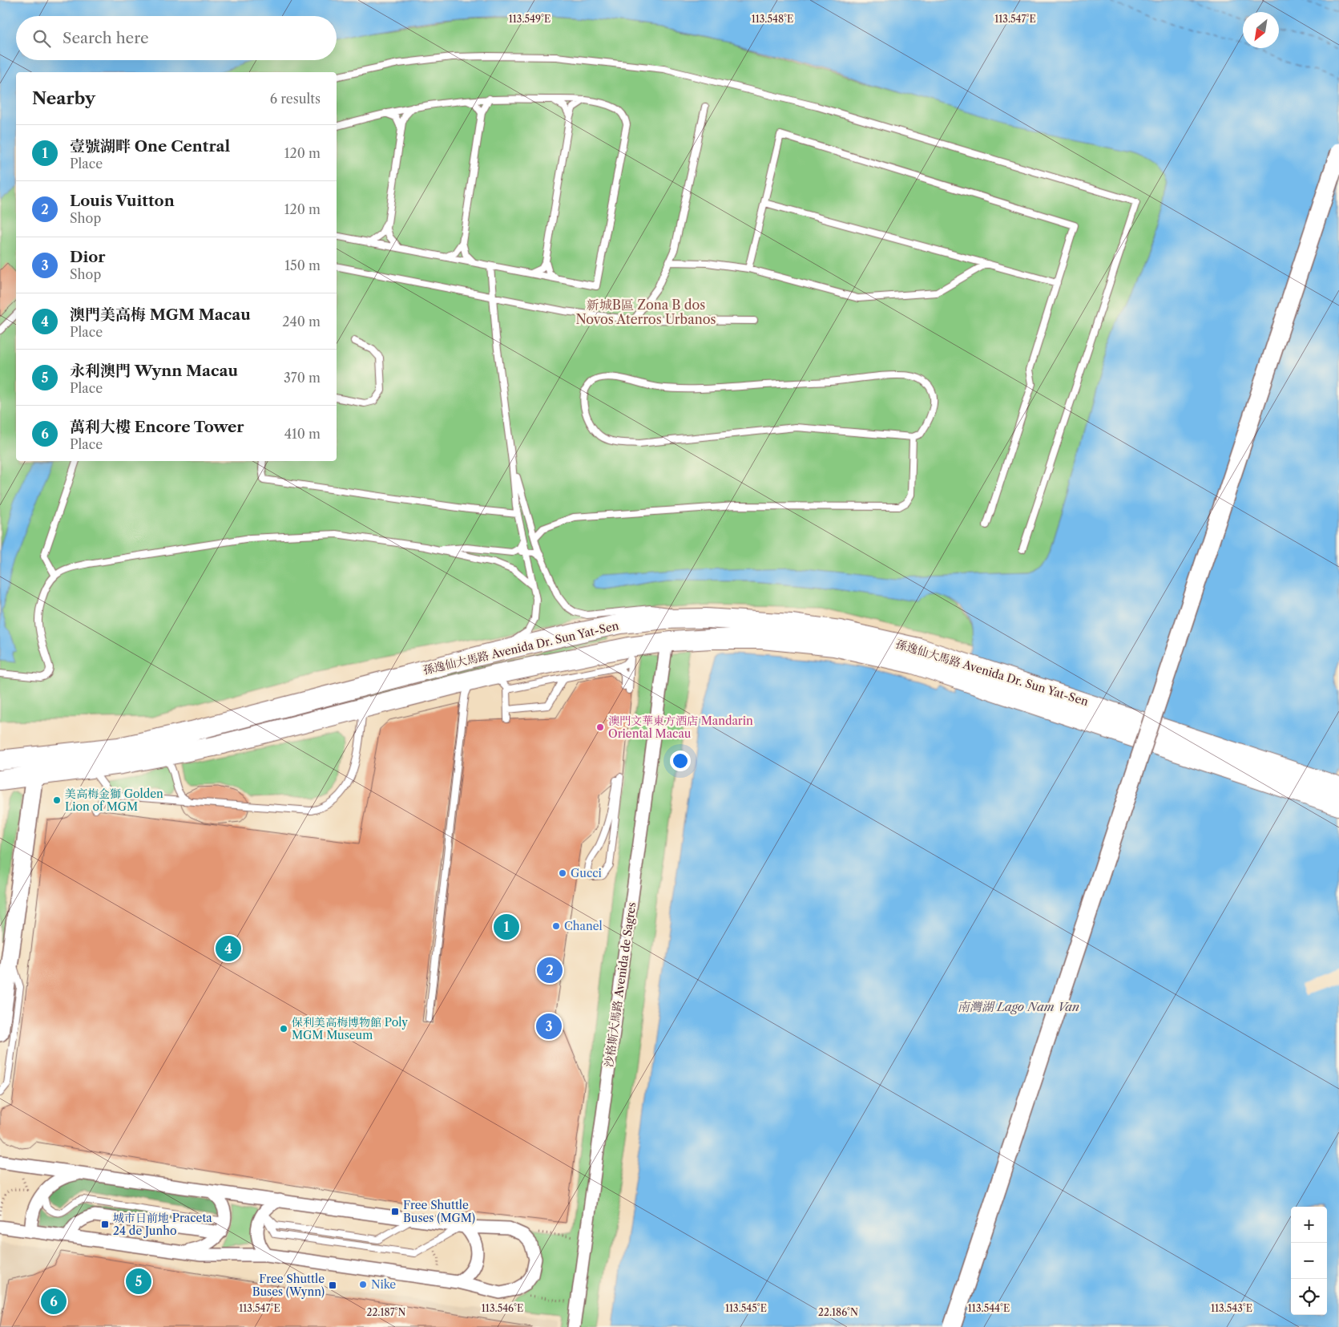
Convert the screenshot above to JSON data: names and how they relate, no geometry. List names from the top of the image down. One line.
{"streets":{"main road":["孫逸仙大馬路 Avenida Dr. Sun Yat-Sen"],"street":["沙格斯大馬路 Avenida de Sagres"]},"crossings":[["孫逸仙大馬路 Avenida Dr. Sun Yat-Sen","沙格斯大馬路 Avenida de Sagres"]],"districts":["新城B區 Zona B dos Novos Aterros Urbanos"],"water":["南灣湖 Lago Nam Van"],"places":{"other":["澳門文華東方酒店 Mandarin Oriental Macau","美高梅金獅 Golden Lion of MGM","Gucci","Chanel","保利美高梅博物館 Poly MGM Museum","Nike"],"transit":["Free Shuttle Buses (MGM)","城市日前地 Praceta 24 de Junho","Free Shuttle Buses (Wynn)"]},"north":"bottom left","page":{"search":"Search here","heading":["Nearby","6 results"],"list":[{"mark":"1","name":"壹號湖畔 One Central","note":"Place","value":"120 m"},{"mark":"2","name":"Louis Vuitton","note":"Shop","value":"120 m"},{"mark":"3","name":"Dior","note":"Shop","value":"150 m"},{"mark":"4","name":"澳門美高梅 MGM Macau","note":"Place","value":"240 m"},{"mark":"5","name":"永利澳門 Wynn Macau","note":"Place","value":"370 m"},{"mark":"6","name":"萬利大樓 Encore Tower","note":"Place","value":"410 m"}],"pins":["1","4","2","3","5","6"],"map_buttons":["+","−"]},"coordinates":["113.549°E","113.548°E","113.547°E","113.546°E","113.545°E","113.544°E","113.543°E","22.187°N","22.186°N"]}
